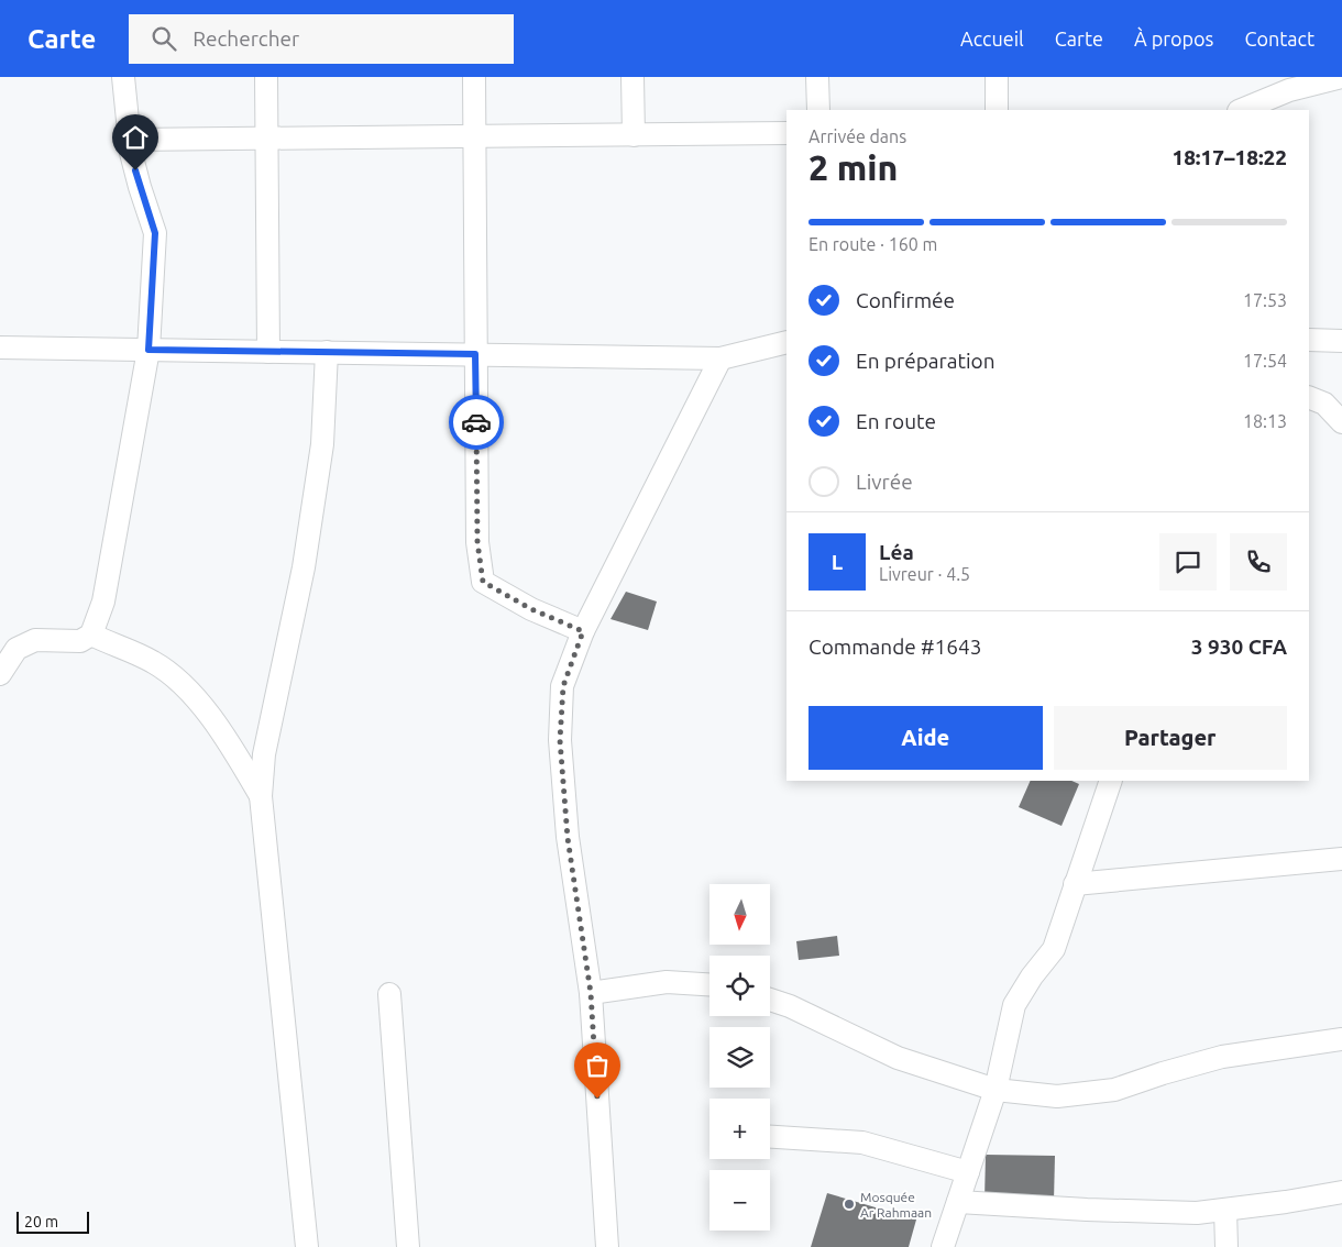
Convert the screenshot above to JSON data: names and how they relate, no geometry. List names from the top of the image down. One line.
{"places":["Mosquée Ar Rahmaan"],"scale_bar":"20 m","north":"bottom","page":{"header":"Carte","search":"Rechercher","nav":["Accueil","Carte","À propos","Contact"],"heading":["2 min","Arrivée dans","18:17–18:22"],"panel":["Léa","Livreur · 4.5","Commande #1643","3 930 CFA"],"bar":"En route · 160 m","list":[["Confirmée","17:53"],["En préparation","17:54"],["En route","18:13"],"Livrée"],"round":"L","buttons":["Aide","Partager"],"map_buttons":["+","−"],"scale":"20 m"}}
